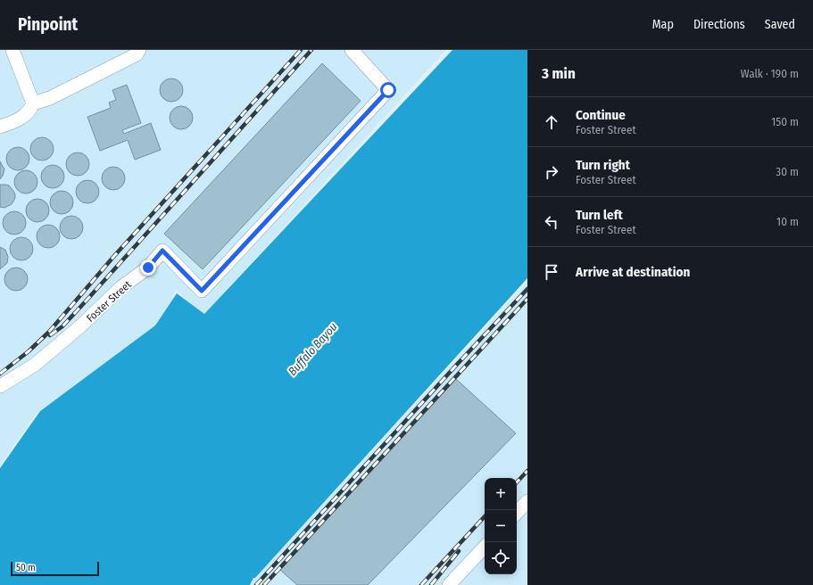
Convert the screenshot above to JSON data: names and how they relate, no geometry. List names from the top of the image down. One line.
{"streets":{"street":["Foster Street"]},"water":["Buffalo Bayou"],"scale_bar":"50 m","page":{"header":"Pinpoint","nav":["Map","Directions","Saved"],"heading":["3 min","Walk · 190 m"],"list":[["Continue","Foster Street","150 m"],["Turn right","Foster Street","30 m"],["Turn left","Foster Street","10 m"],"Arrive at destination"],"map_buttons":["+","−"],"scale":"50 m"}}
